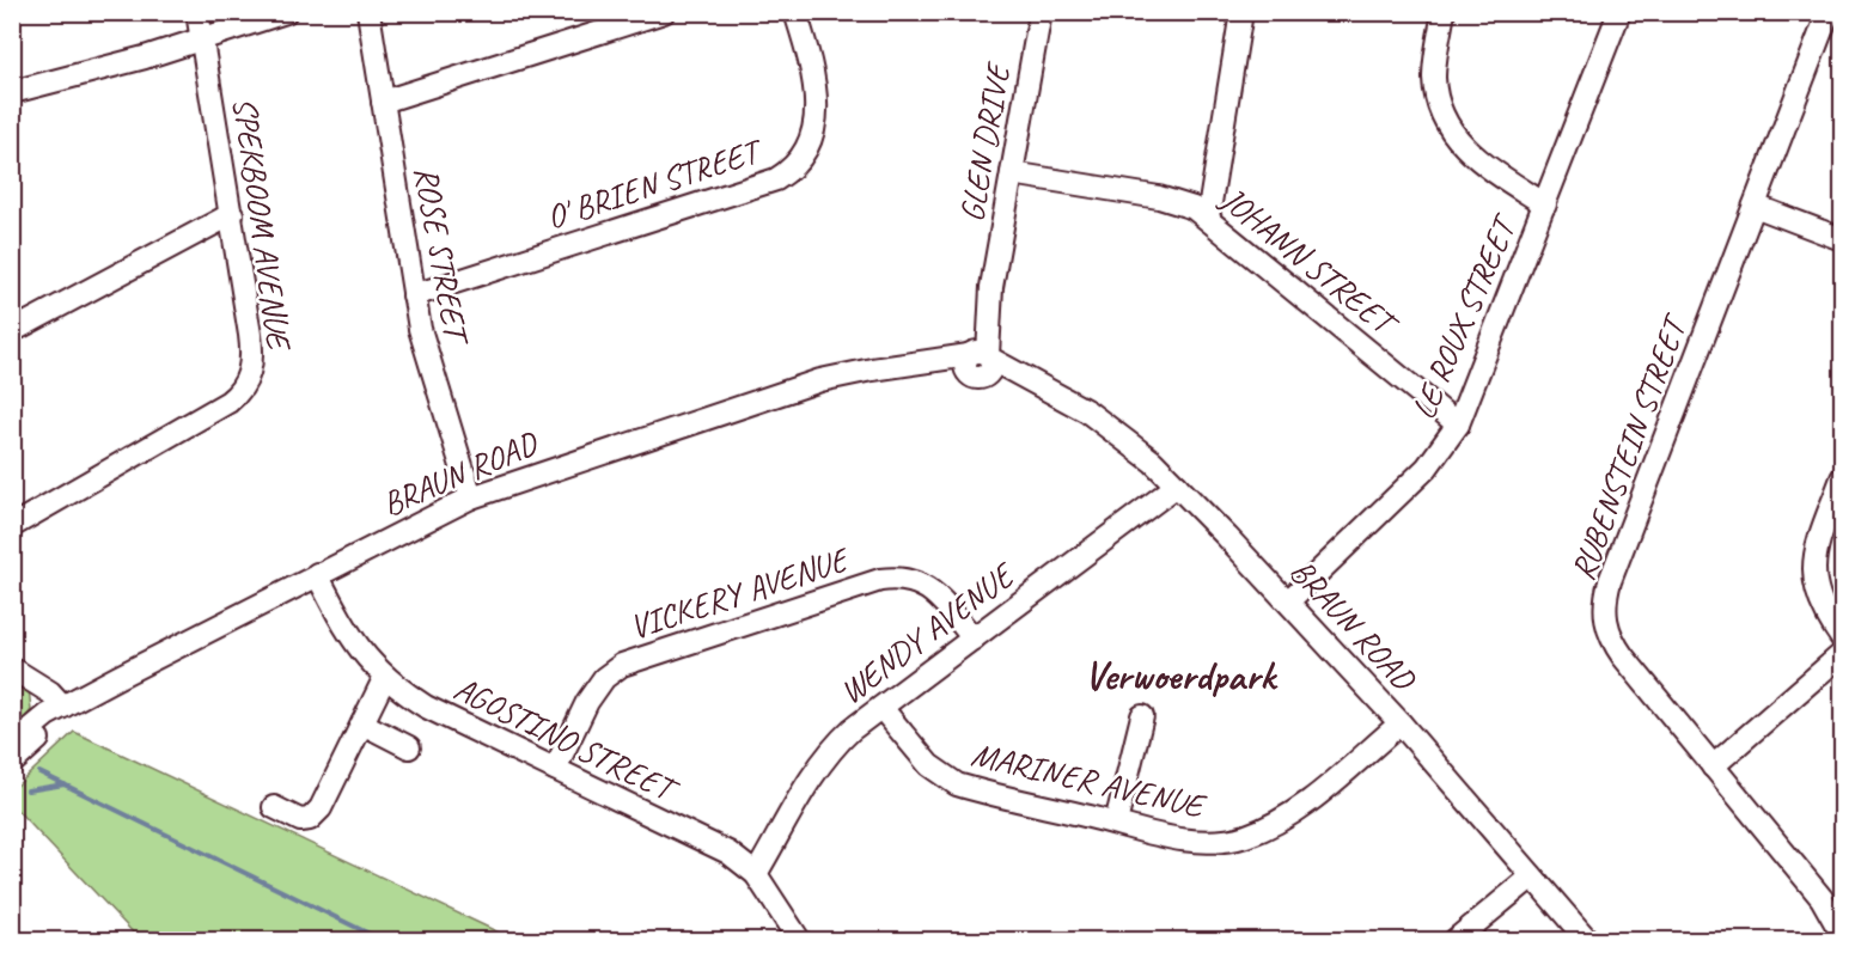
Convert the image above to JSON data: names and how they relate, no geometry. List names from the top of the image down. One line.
{"streets":{"street":["GLEN DRIVE","O' BRIEN STREET","SPEKBOOM AVENUE","ROSE STREET","JOHANN STREET","LE ROUX STREET","RUBENSTEIN STREET","BRAUN ROAD","VICKERY AVENUE","WENDY AVENUE","AGOSTINO STREET","MARINER AVENUE"]},"crossings":[["GLEN DRIVE","JOHANN STREET"],["GLEN DRIVE","BRAUN ROAD"],["O' BRIEN STREET","ROSE STREET"],["ROSE STREET","BRAUN ROAD"],["JOHANN STREET","LE ROUX STREET"],["LE ROUX STREET","BRAUN ROAD"],["BRAUN ROAD","WENDY AVENUE"],["BRAUN ROAD","AGOSTINO STREET"],["BRAUN ROAD","MARINER AVENUE"],["VICKERY AVENUE","WENDY AVENUE"],["VICKERY AVENUE","AGOSTINO STREET"],["WENDY AVENUE","AGOSTINO STREET"],["WENDY AVENUE","MARINER AVENUE"]],"districts":["Verwoerdpark"]}
